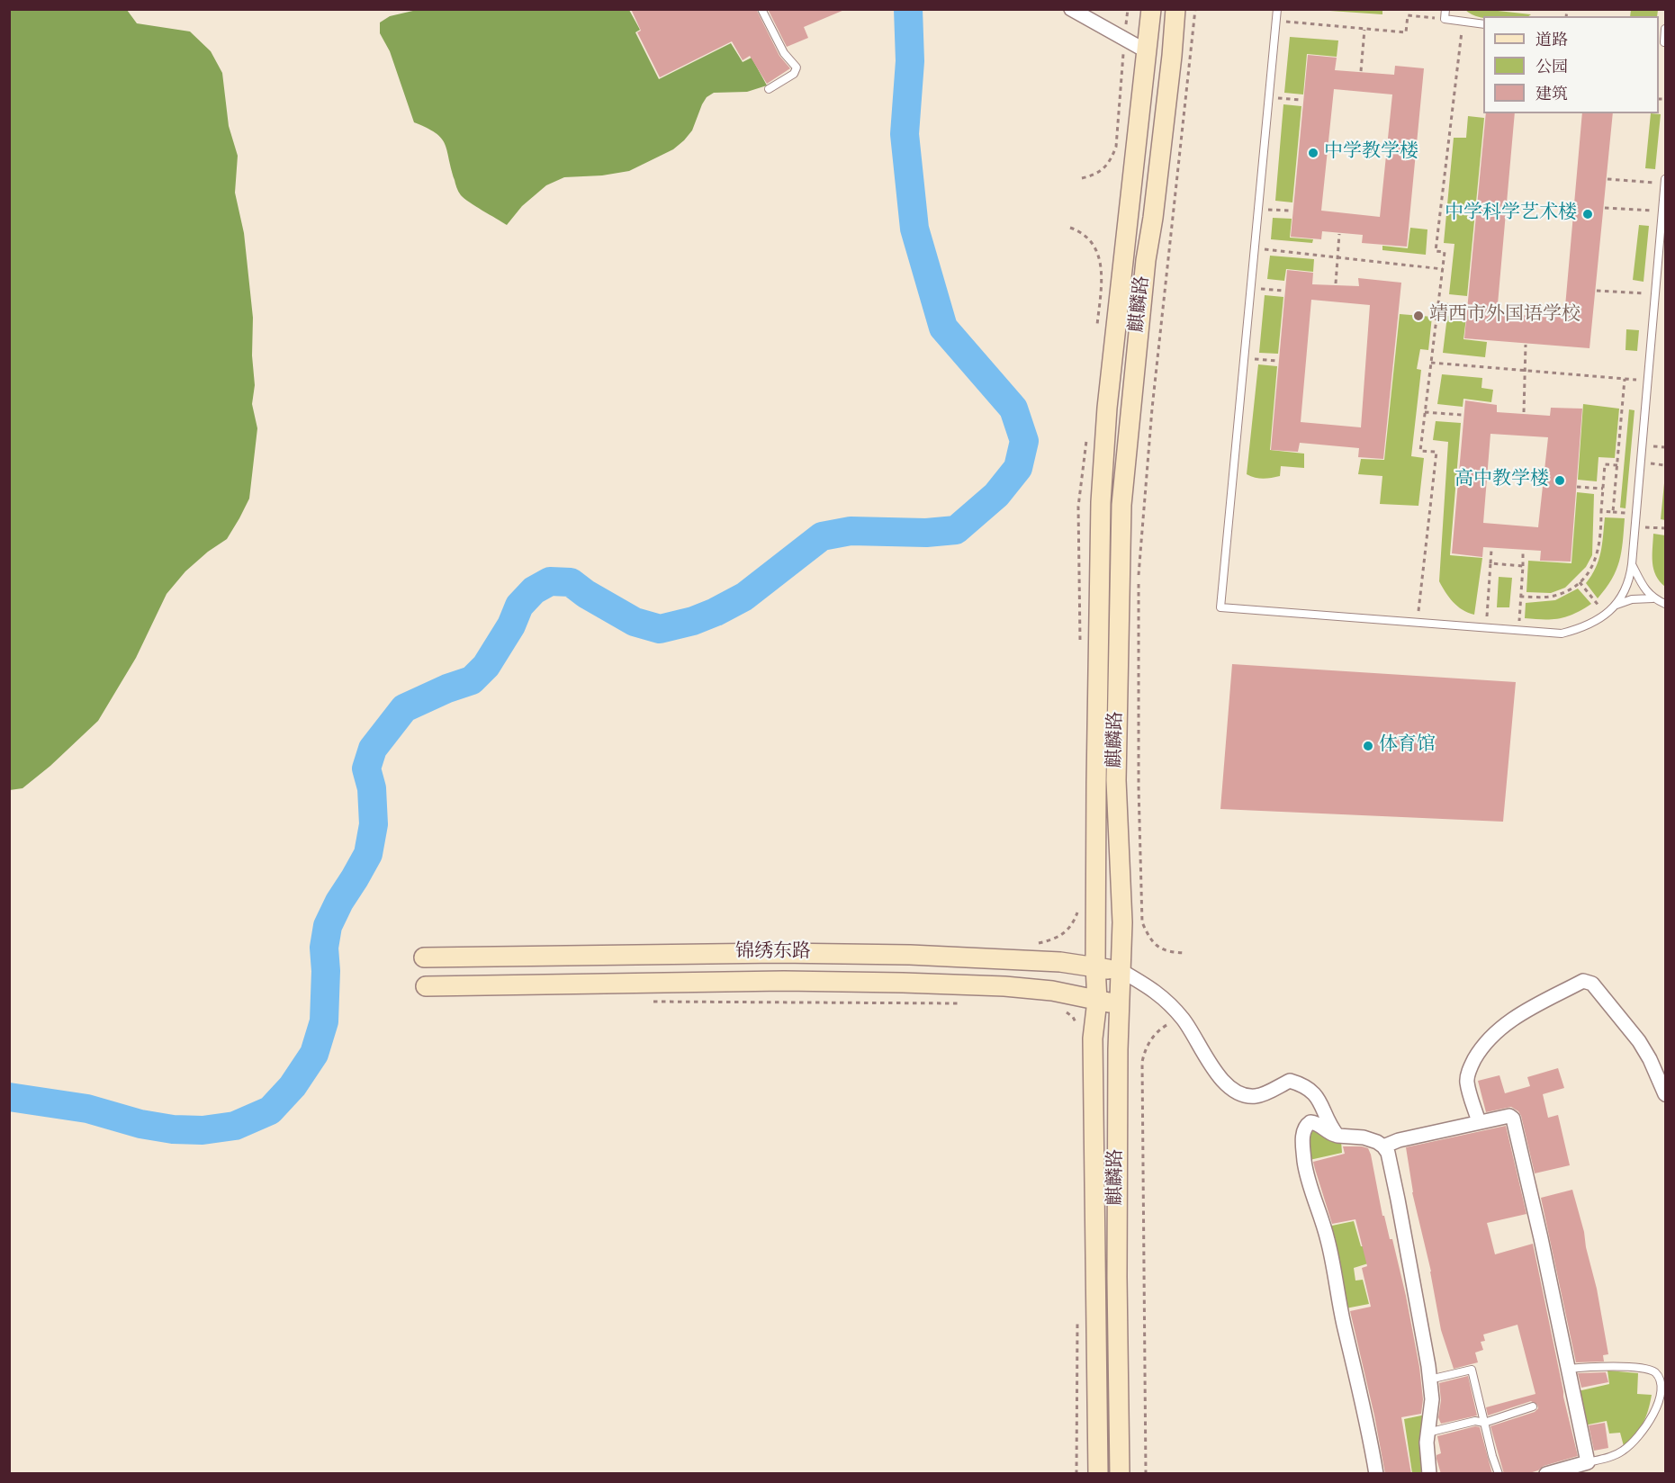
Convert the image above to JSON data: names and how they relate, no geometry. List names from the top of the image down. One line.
{"streets":{"main road":["麒麟路","锦绣东路"]},"crossings":[["麒麟路","锦绣东路"]],"places":["中学教学楼","中学科学艺术楼","靖西市外国语学校","高中教学楼","体育馆"],"legend":["道路","公园","建筑"]}
